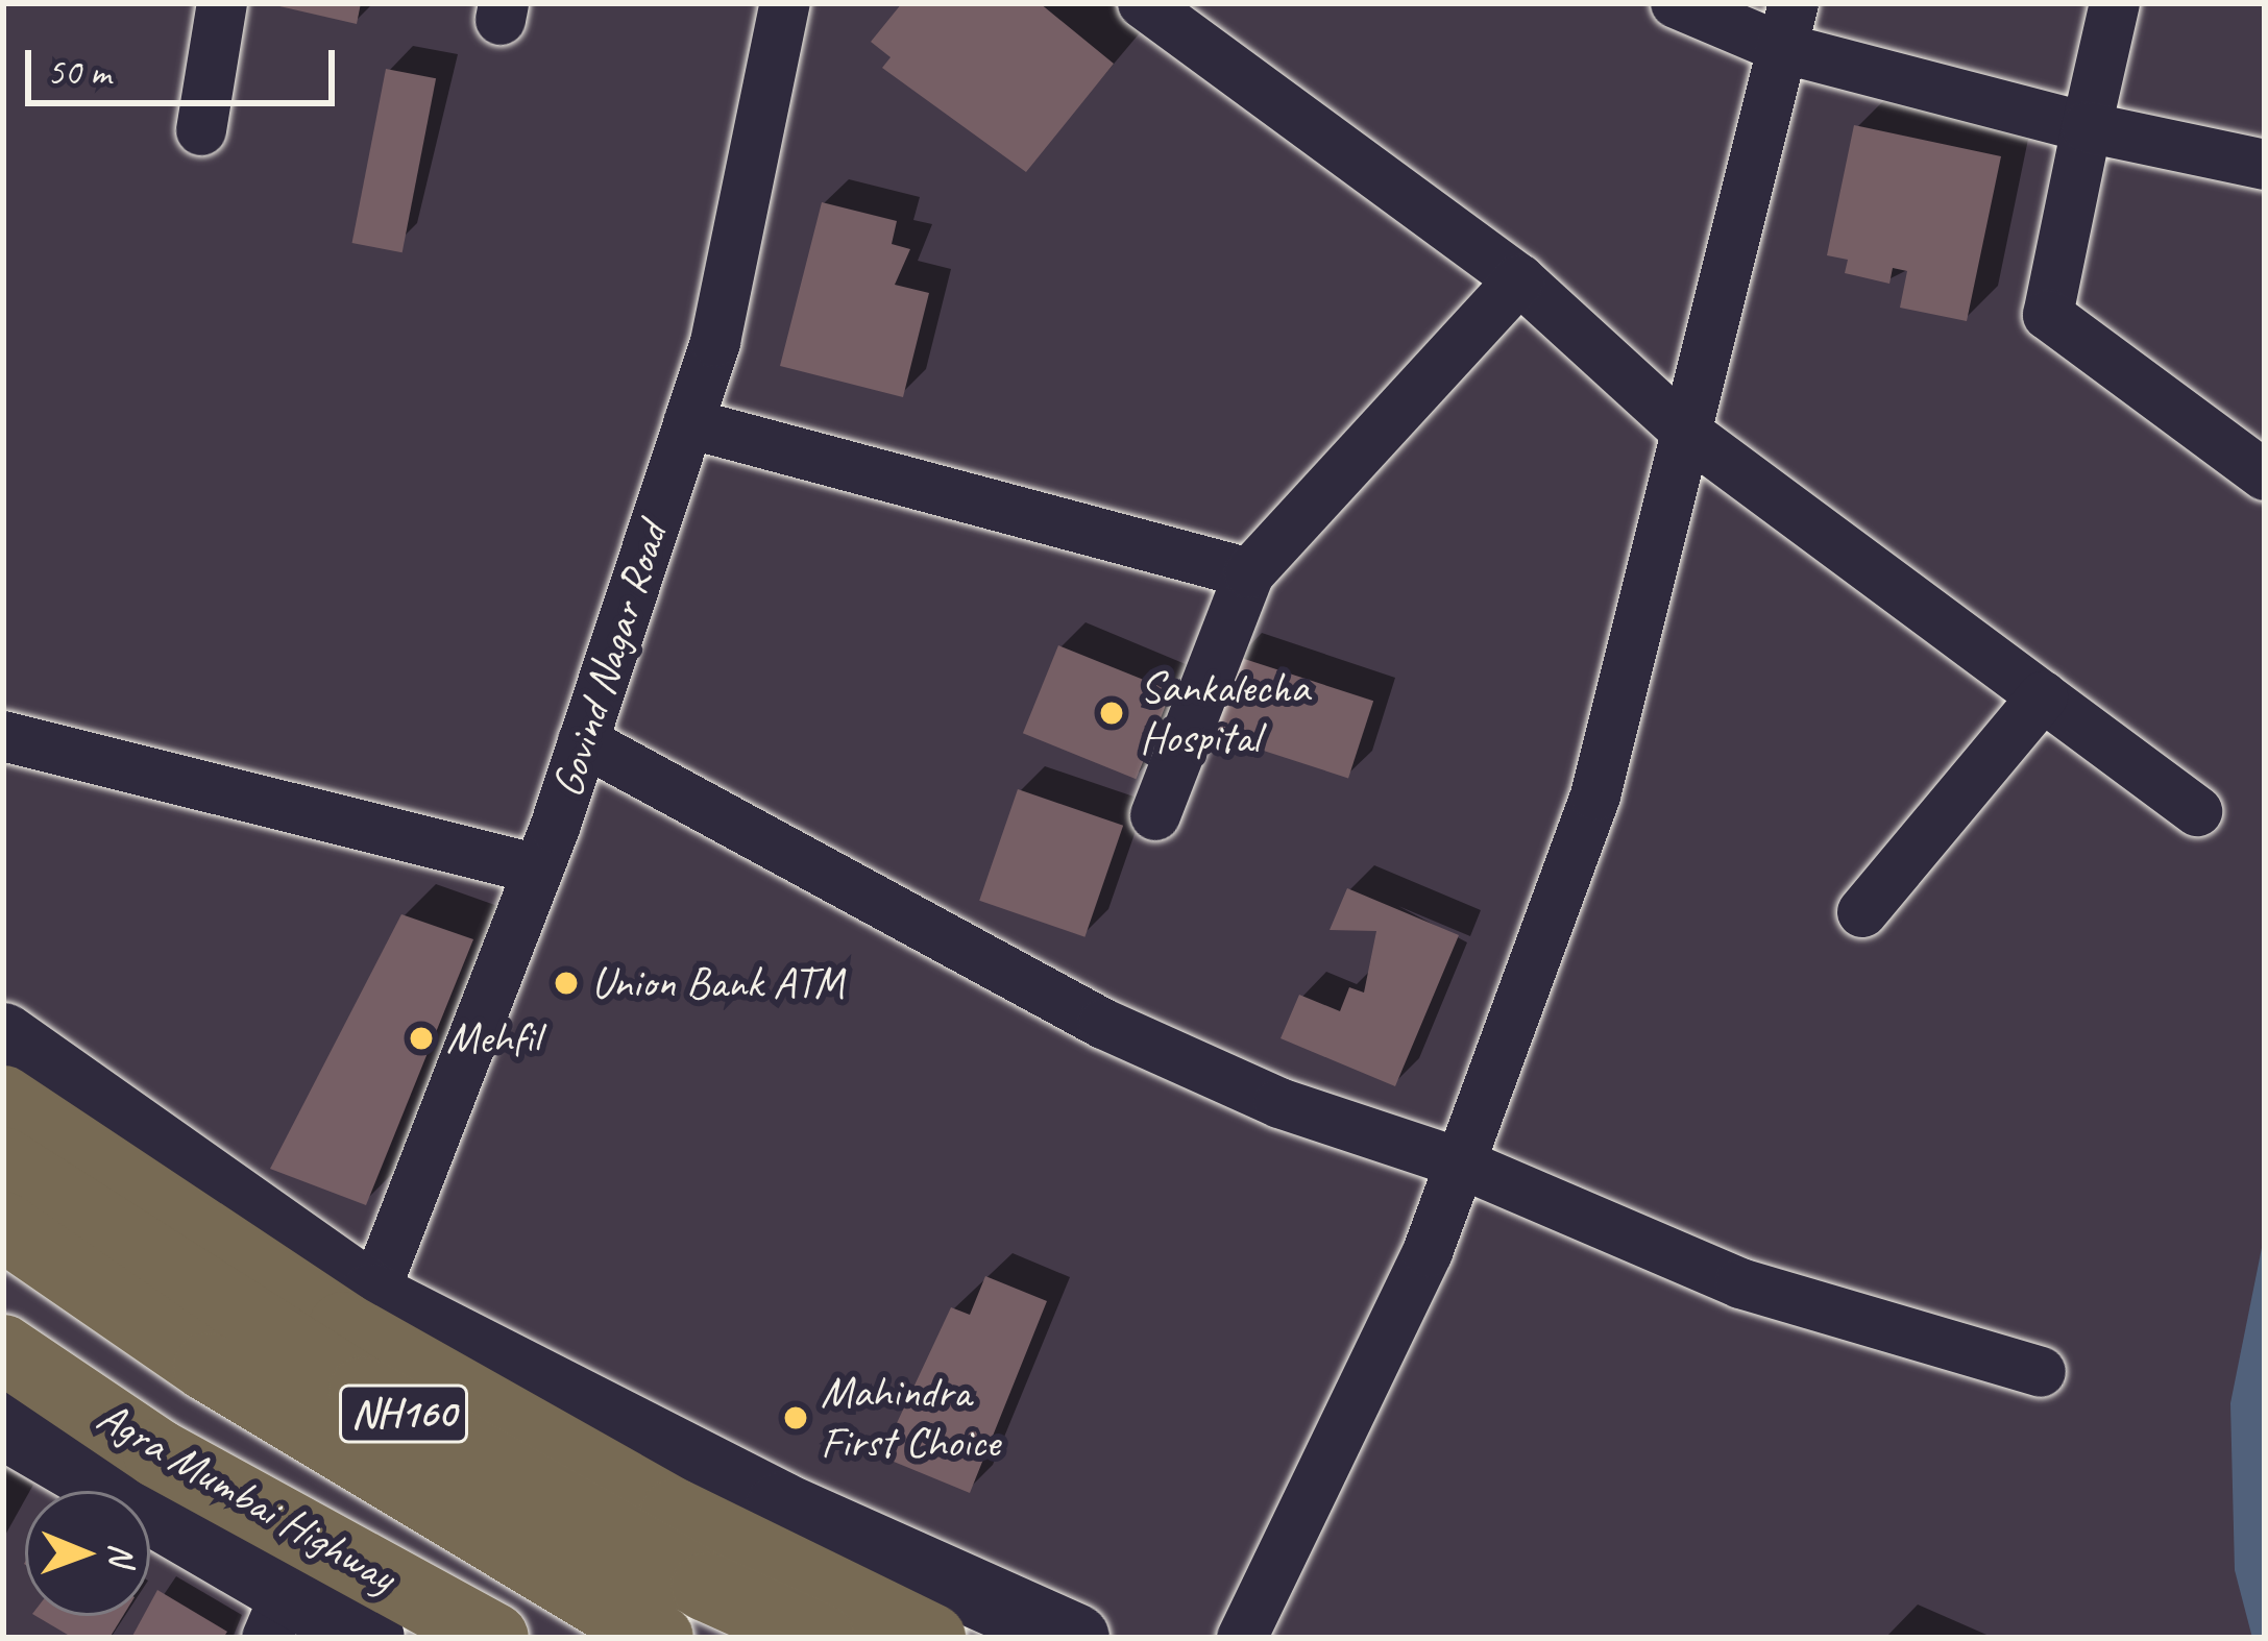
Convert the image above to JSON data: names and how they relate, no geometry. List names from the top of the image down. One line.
{"streets":{"main road":["NH160","Agra Mumbai Highway"],"street":["Govind Nagar Road"]},"places":["Sankalecha Hospital","Union Bank ATM","Mehfil","Mahindra First Choice"],"scale_bar":"50 m","north":"right"}
